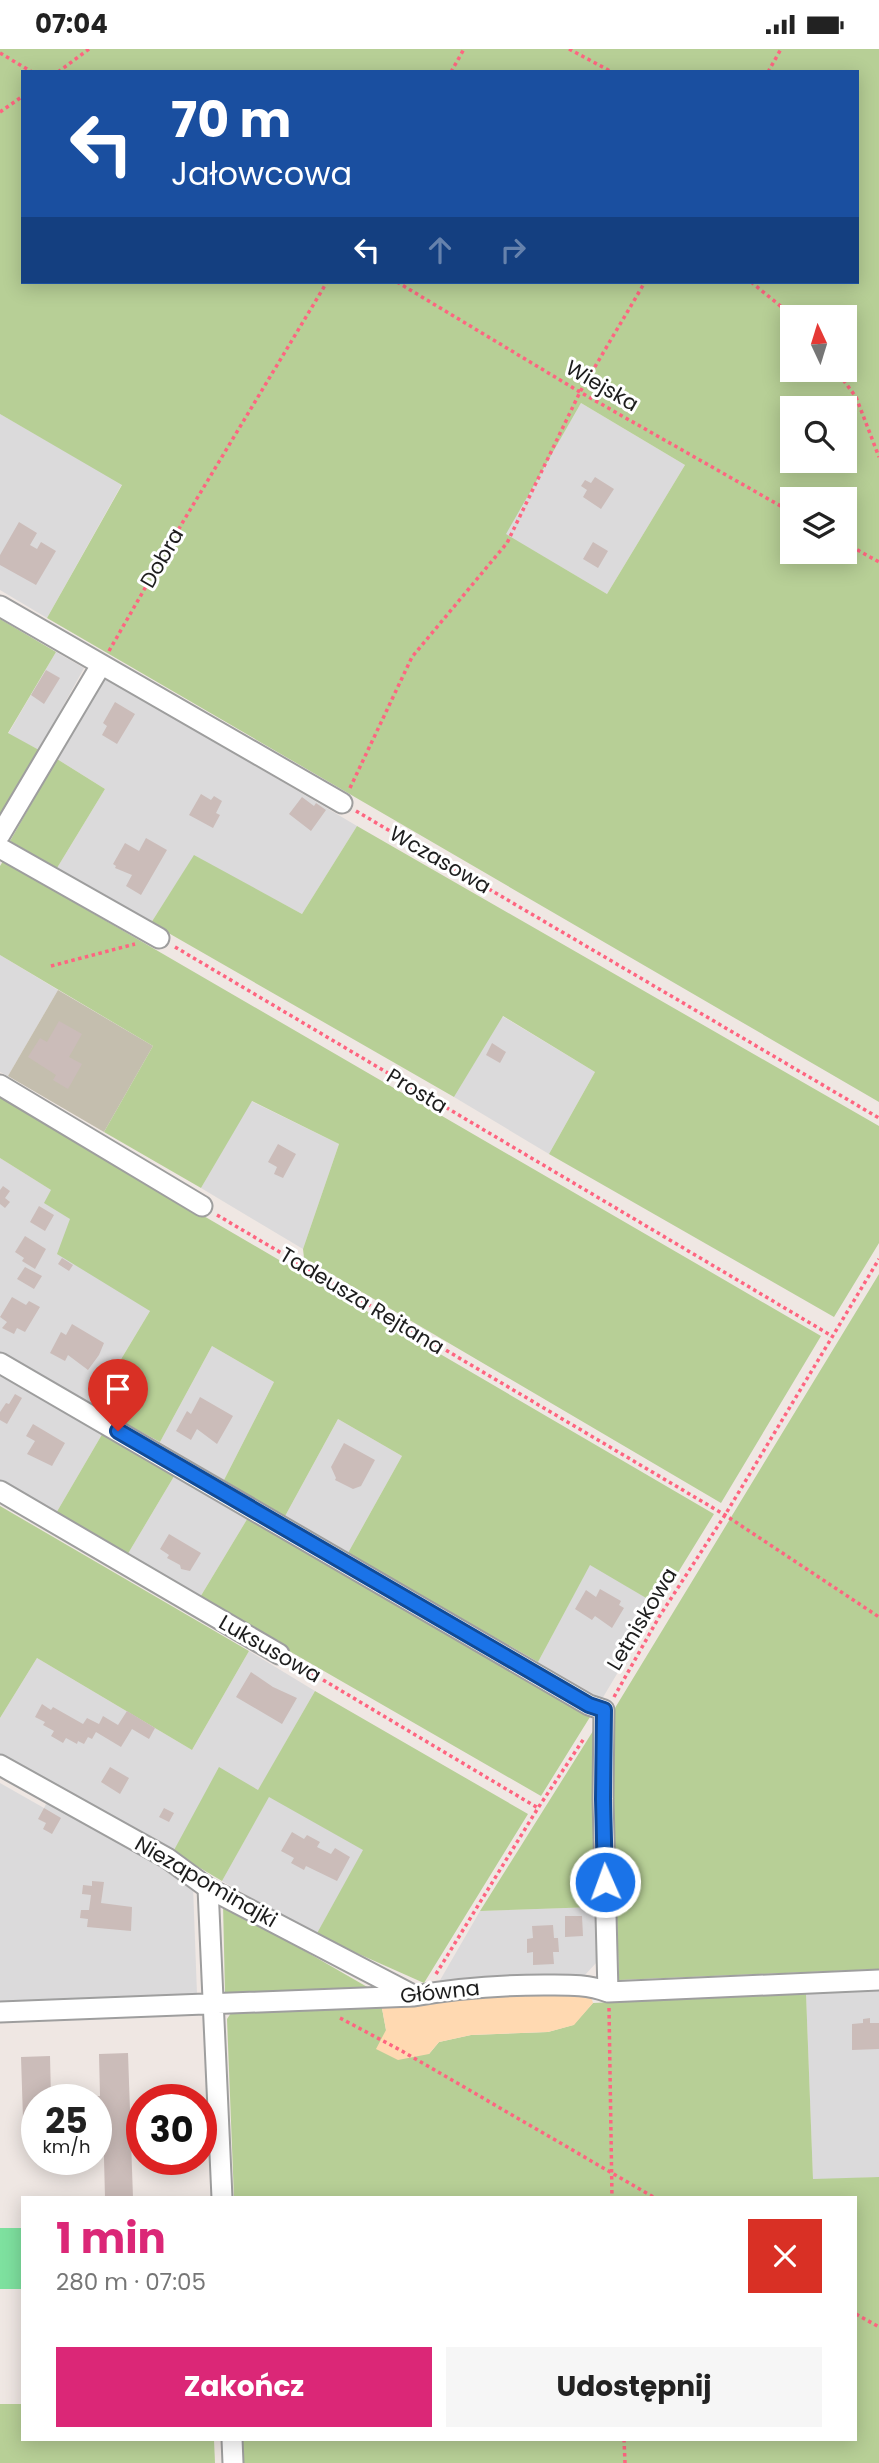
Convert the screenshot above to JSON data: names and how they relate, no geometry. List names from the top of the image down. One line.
{"streets":{"street":["Luksusowa","Niezapominajki","Główna"],"path":["Wiejska","Dobra","Wczasowa","Prosta","Tadeusza Rejtana","Letniskowa"]},"crossings":[["Prosta","Letniskowa"],["Tadeusza Rejtana","Letniskowa"],["Letniskowa","Luksusowa"],["Letniskowa","Niezapominajki"],["Letniskowa","Główna"],["Niezapominajki","Główna"]],"north":"top","page":{"status":"07:04","turn":["70 m","Jałowcowa"],"speed":"25 km/h","limit":"30","heading":["1 min","280 m · 07:05"],"buttons":["Zakończ","Udostępnij"]}}
